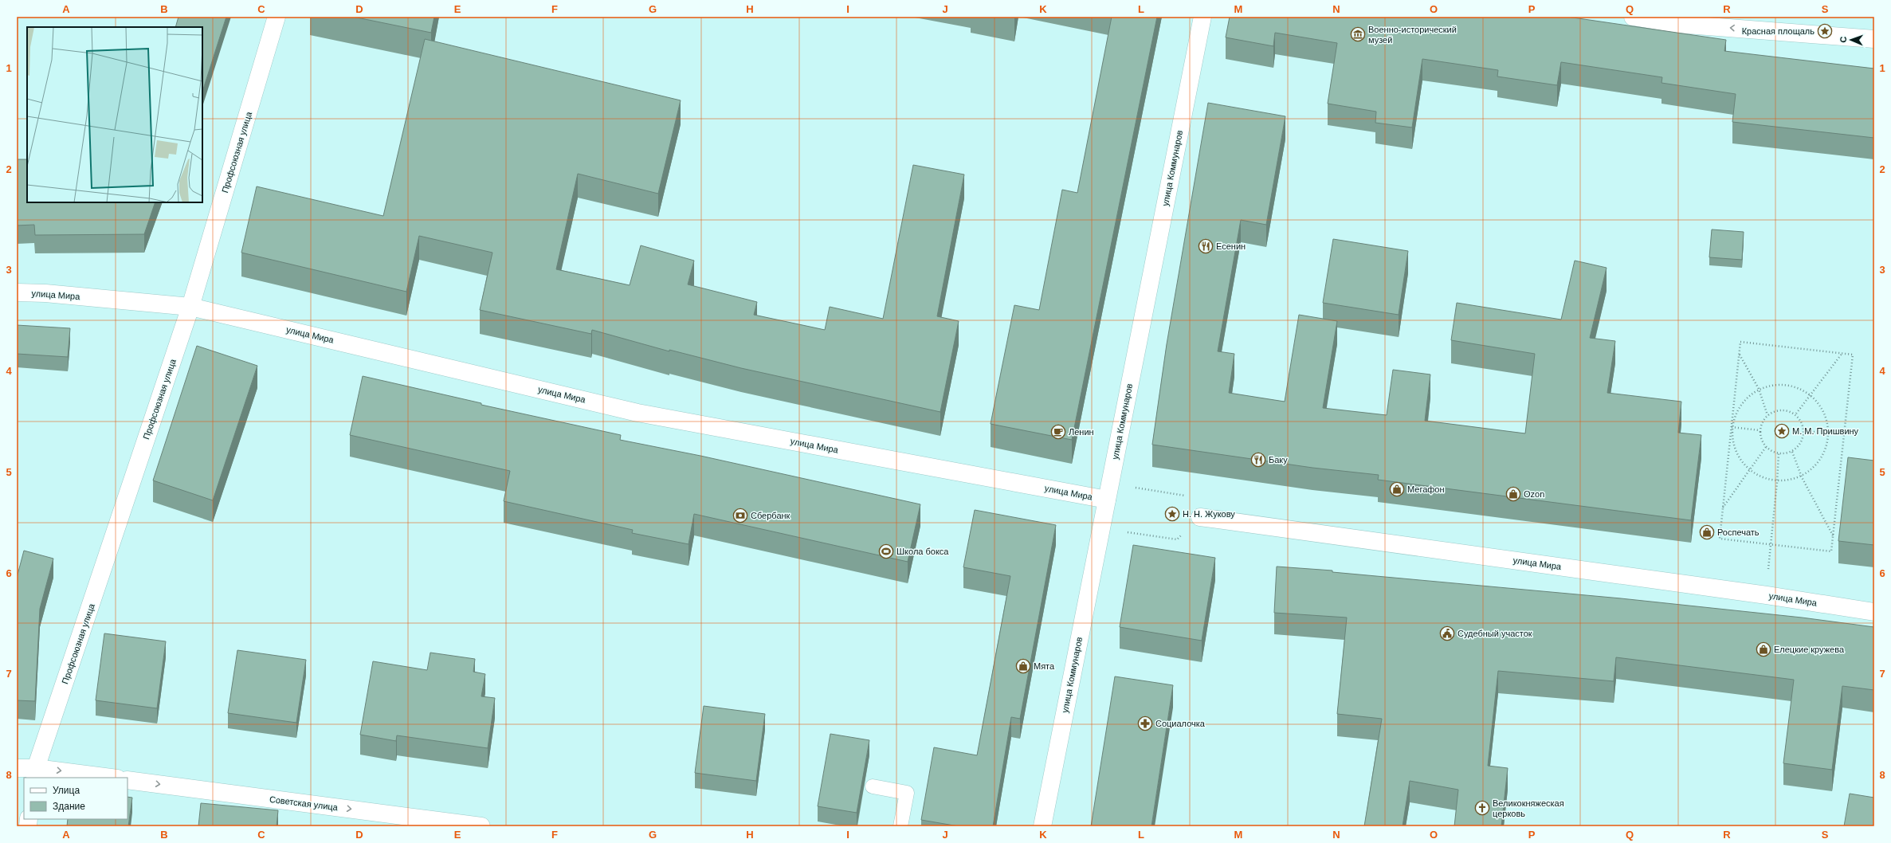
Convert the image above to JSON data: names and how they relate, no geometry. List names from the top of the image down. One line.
{"streets":{"street":["Профсоюзная улица","улица Коммунаров","улица Мира","Советская улица"]},"crossings":[["Профсоюзная улица","улица Мира"],["улица Коммунаров","улица Мира"]],"one_way":["Советская улица"],"places":{"place":["Красная площаль","М. М. Пришвину","Н. Н. Жукову"],"museum":["Военно-исторический музей"],"restaurant":["Есенин","Баку"],"cafe":["Ленин"],"shop":["Мегафон","Ozon","Роспечать","Елецкие кружева","Мята"],"bank":["Сбербанк"],"sports":["Школа бокса"],"public building":["Судебный участок"],"pharmacy":["Социалочка"],"church":["Великокняжеская церковь"]},"legend":["Улица","Здание"],"north":"left","grid":{"columns":["A","B","C","D","E","F","G","H","I","J","K","L","M","N","O","P","Q","R","S"],"rows":["1","2","3","4","5","6","7","8"]}}
